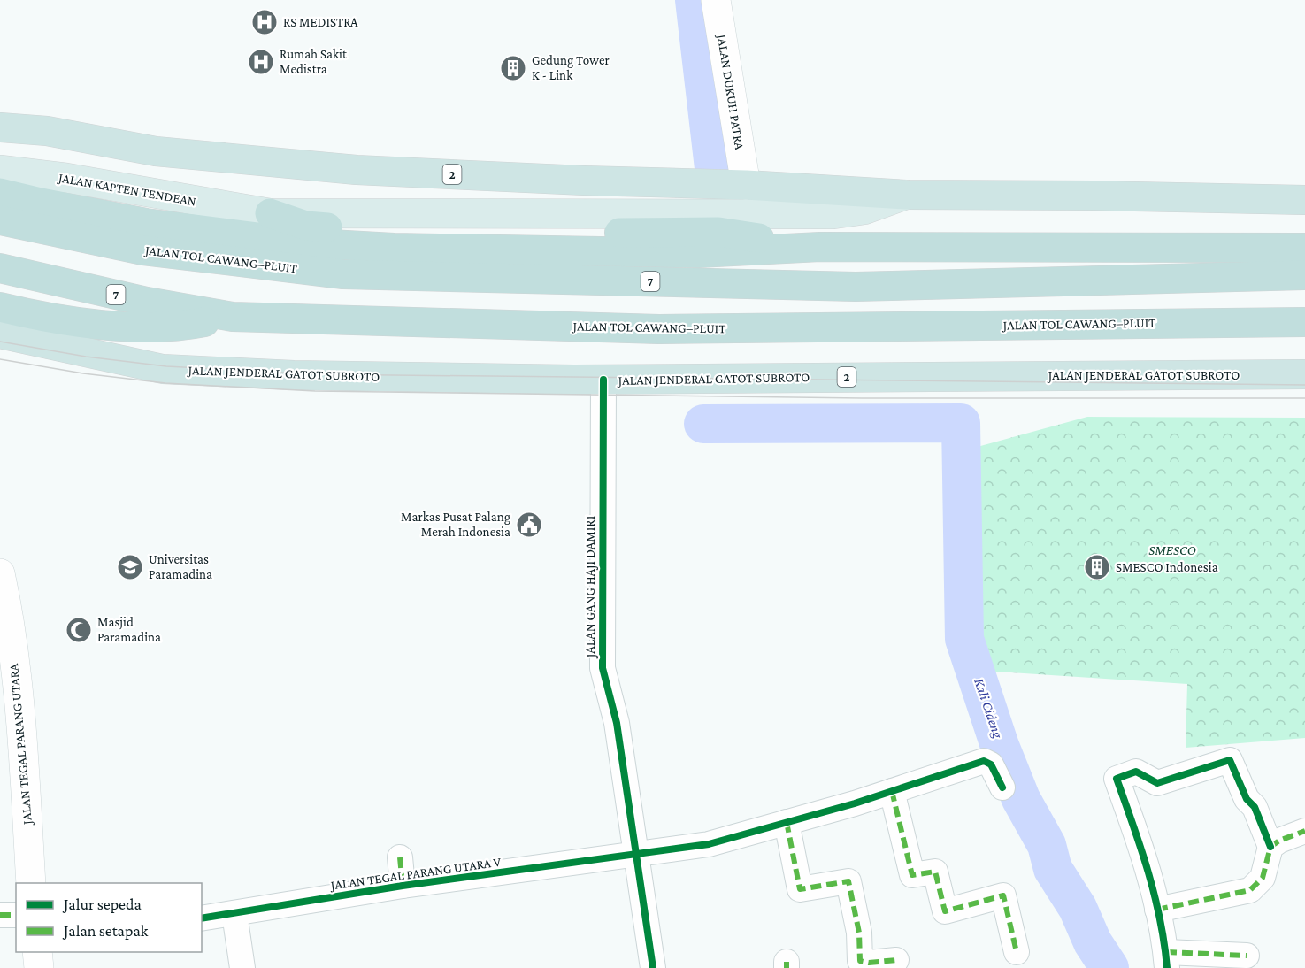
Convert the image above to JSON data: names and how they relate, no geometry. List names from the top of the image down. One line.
{"streets":{"highway":["2","JALAN TOL CAWANG–PLUIT","7","JALAN JENDERAL GATOT SUBROTO"],"main road":["JALAN KAPTEN TENDEAN"],"street":["JALAN DUKUH PATRA","JALAN GANG HAJI DAMIRI","JALAN TEGAL PARANG UTARA","JALAN TEGAL PARANG UTARA V"]},"crossings":[["JALAN DUKUH PATRA","2"],["JALAN JENDERAL GATOT SUBROTO","JALAN GANG HAJI DAMIRI"],["JALAN GANG HAJI DAMIRI","JALAN TEGAL PARANG UTARA V"]],"water":["Kali Cideng"],"parks":["SMESCO"],"places":{"hospital":["RS MEDISTRA","Rumah Sakit Medistra"],"building":["Gedung Tower K - Link","SMESCO Indonesia"],"public building":["Markas Pusat Palang Merah Indonesia"],"school or university":["Universitas Paramadina"],"mosque":["Masjid Paramadina"]},"legend":["Jalur sepeda","Jalan setapak"]}
